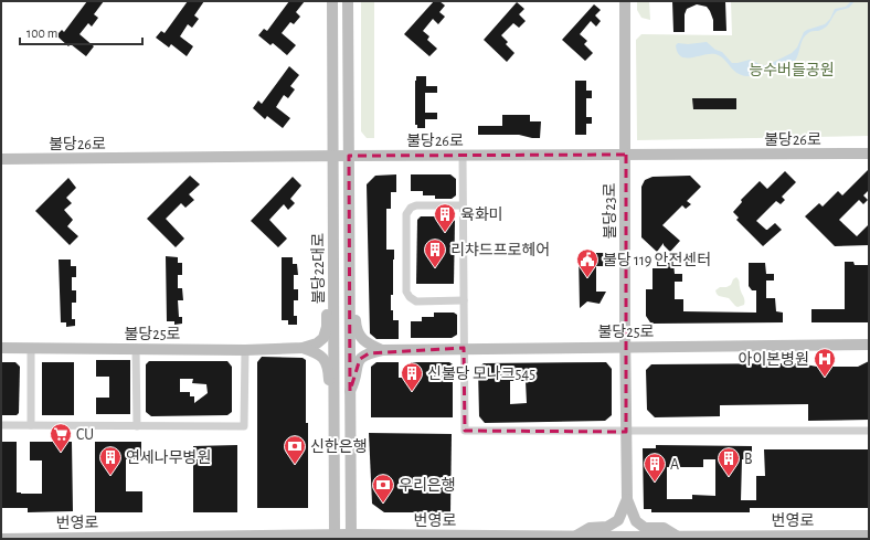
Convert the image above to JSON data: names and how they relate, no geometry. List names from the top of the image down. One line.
{"streets":{"street":["불당26로","불당23로","불당22대로","불당25로","번영로"]},"crossings":[["불당26로","불당23로"],["불당26로","불당22대로"],["불당23로","불당25로"],["불당22대로","번영로"]],"parks":["능수버들공원"],"places":{"building":["육화미","리챠드프로헤어","신불당 모나크545","연세나무병원","B","A"],"public building":["불당 119 안전센터"],"hospital":["아이본병원"],"supermarket":["CU"],"bank":["신한은행","우리은행"]},"scale_bar":"100 m"}
